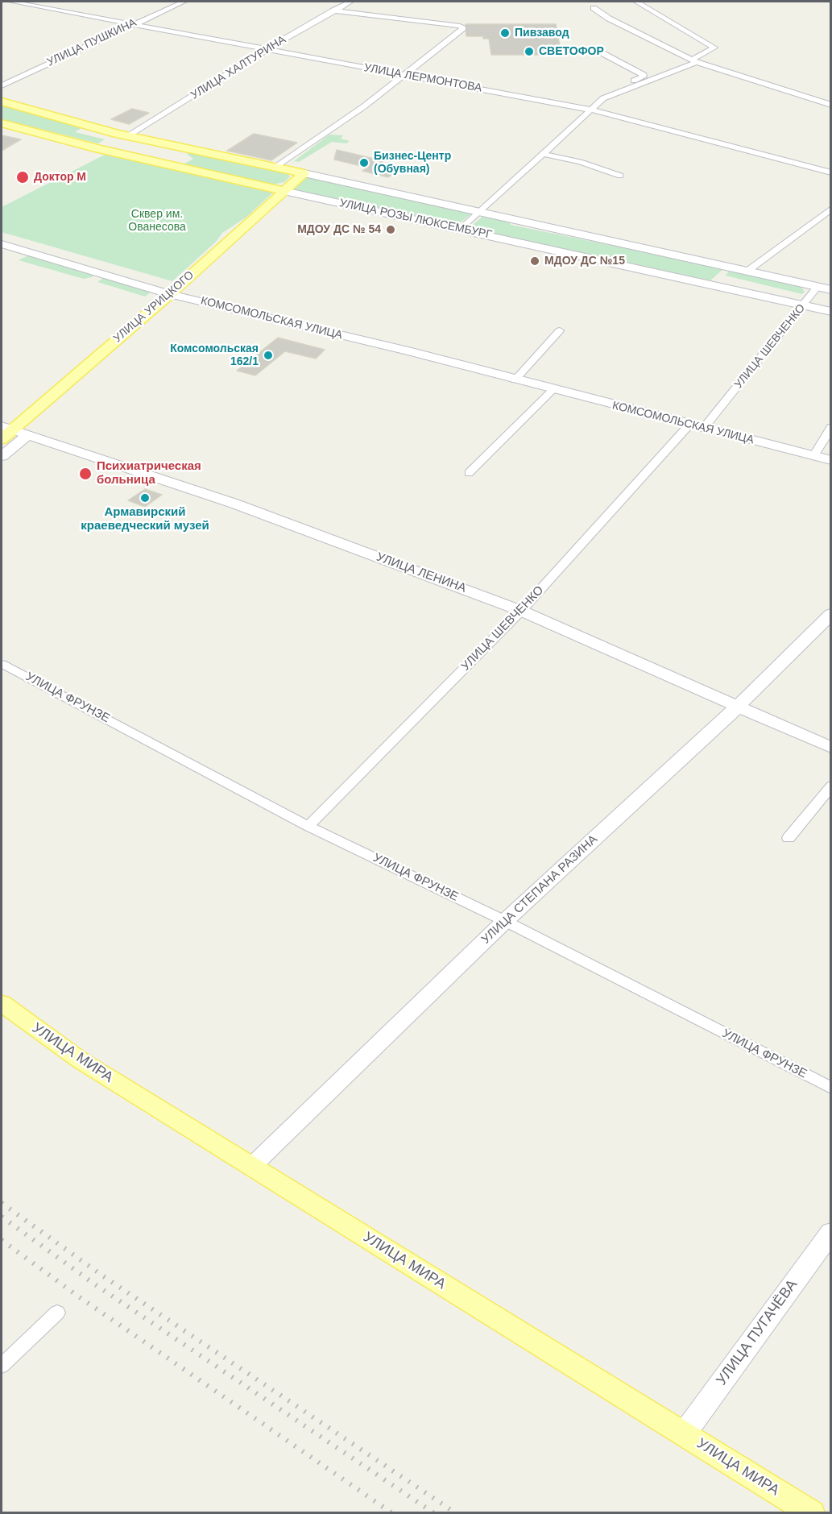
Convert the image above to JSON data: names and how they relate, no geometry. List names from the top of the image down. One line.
{"streets":{"main road":["УЛИЦА РОЗЫ ЛЮКСЕМБУРГ","УЛИЦА УРИЦКОГО","КОМСОМОЛЬСКАЯ УЛИЦА","УЛИЦА ЛЕНИНА","УЛИЦА СТЕПАНА РАЗИНА","УЛИЦА МИРА","УЛИЦА ПУГАЧЁВА"],"street":["УЛИЦА ПУШКИНА","УЛИЦА ХАЛТУРИНА","УЛИЦА ЛЕРМОНТОВА","УЛИЦА ШЕВЧЕНКО","УЛИЦА ФРУНЗЕ"]},"crossings":[["УЛИЦА ПУШКИНА","УЛИЦА ЛЕРМОНТОВА"],["УЛИЦА ХАЛТУРИНА","УЛИЦА ЛЕРМОНТОВА"],["УЛИЦА ХАЛТУРИНА","УЛИЦА РОЗЫ ЛЮКСЕМБУРГ"],["УЛИЦА РОЗЫ ЛЮКСЕМБУРГ","УЛИЦА УРИЦКОГО"],["УЛИЦА РОЗЫ ЛЮКСЕМБУРГ","УЛИЦА ШЕВЧЕНКО"],["УЛИЦА УРИЦКОГО","КОМСОМОЛЬСКАЯ УЛИЦА"],["УЛИЦА УРИЦКОГО","УЛИЦА ЛЕНИНА"],["КОМСОМОЛЬСКАЯ УЛИЦА","УЛИЦА ШЕВЧЕНКО"],["УЛИЦА ШЕВЧЕНКО","УЛИЦА ЛЕНИНА"],["УЛИЦА ШЕВЧЕНКО","УЛИЦА ФРУНЗЕ"],["УЛИЦА ЛЕНИНА","УЛИЦА СТЕПАНА РАЗИНА"],["УЛИЦА ФРУНЗЕ","УЛИЦА СТЕПАНА РАЗИНА"],["УЛИЦА СТЕПАНА РАЗИНА","УЛИЦА МИРА"],["УЛИЦА МИРА","УЛИЦА ПУГАЧЁВА"]],"parks":["Сквер им. Ованесова"],"places":["Пивзавод","СВЕТОФОР","Бизнес-Центр (Обувная)","Доктор М","МДОУ ДС № 54","МДОУ ДС №15","Комсомольская 162/1","Психиатрическая больница","Армавирский краеведческий музей"]}
